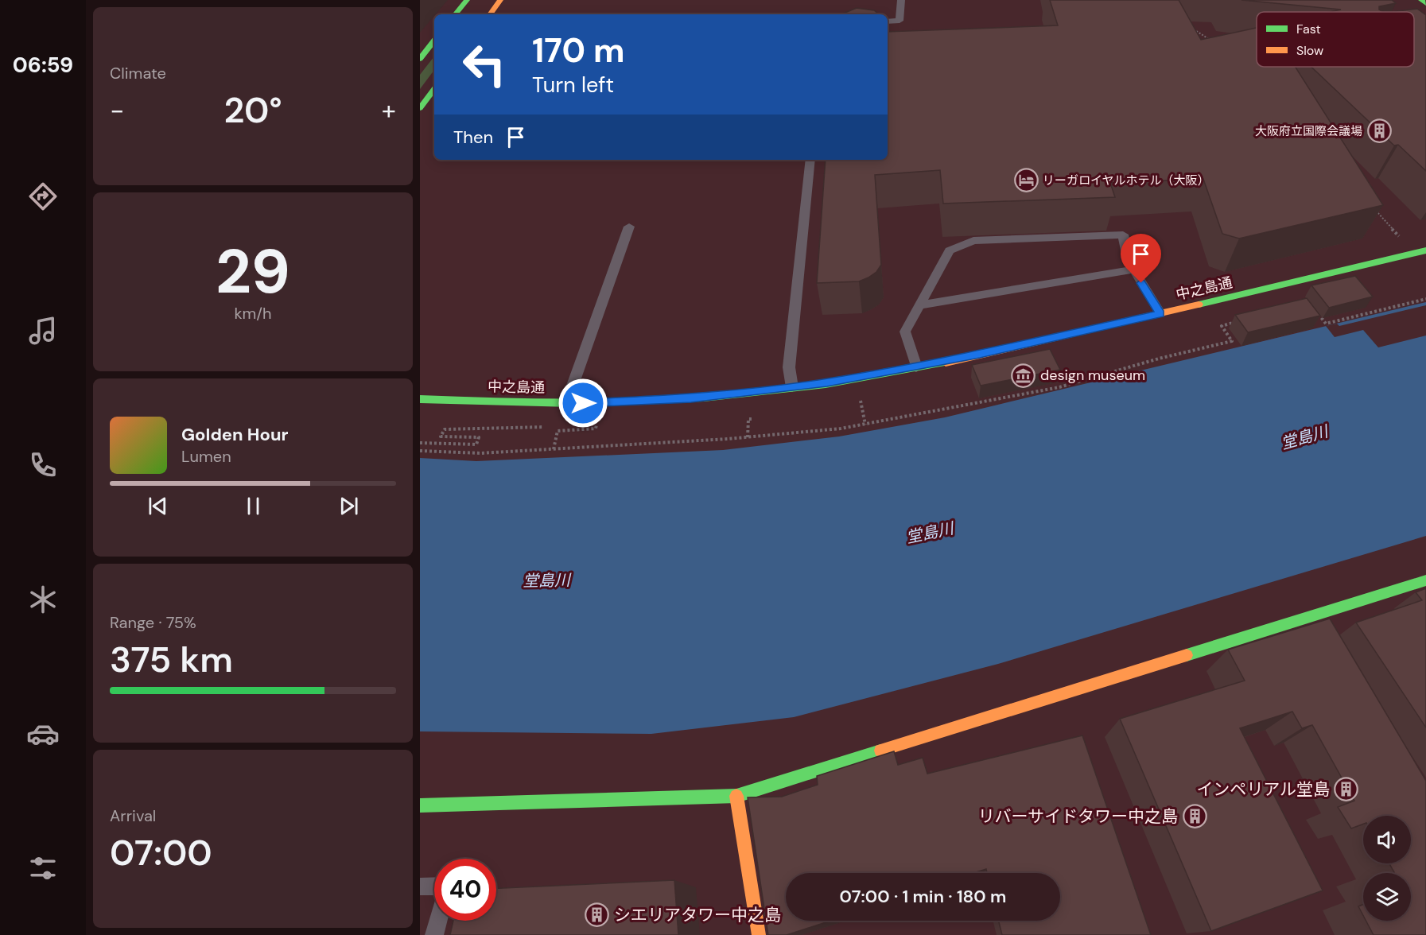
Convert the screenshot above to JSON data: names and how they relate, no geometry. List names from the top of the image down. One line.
{"streets":{"street":["中之島通"]},"water":["堂島川"],"places":{"building":["大阪府立国際会議場","インペリアル堂島","リバーサイドタワー中之島","シエリアタワー中之島"],"hotel":["リーガロイヤルホテル（大阪）"],"museum":["design museum"]},"legend":["Fast","Slow"],"page":{"tabs":"06:59","tile":["Climate",["29","km/h"],["Range · 75%","375 km"],["Arrival","07:00"]],"turn":["170 m","Turn left"],"heat":["−","20°","+"],"then":"Then","song":["Golden Hour","Lumen"],"limit":"40","trip":"07:00 · 1 min · 180 m"}}
